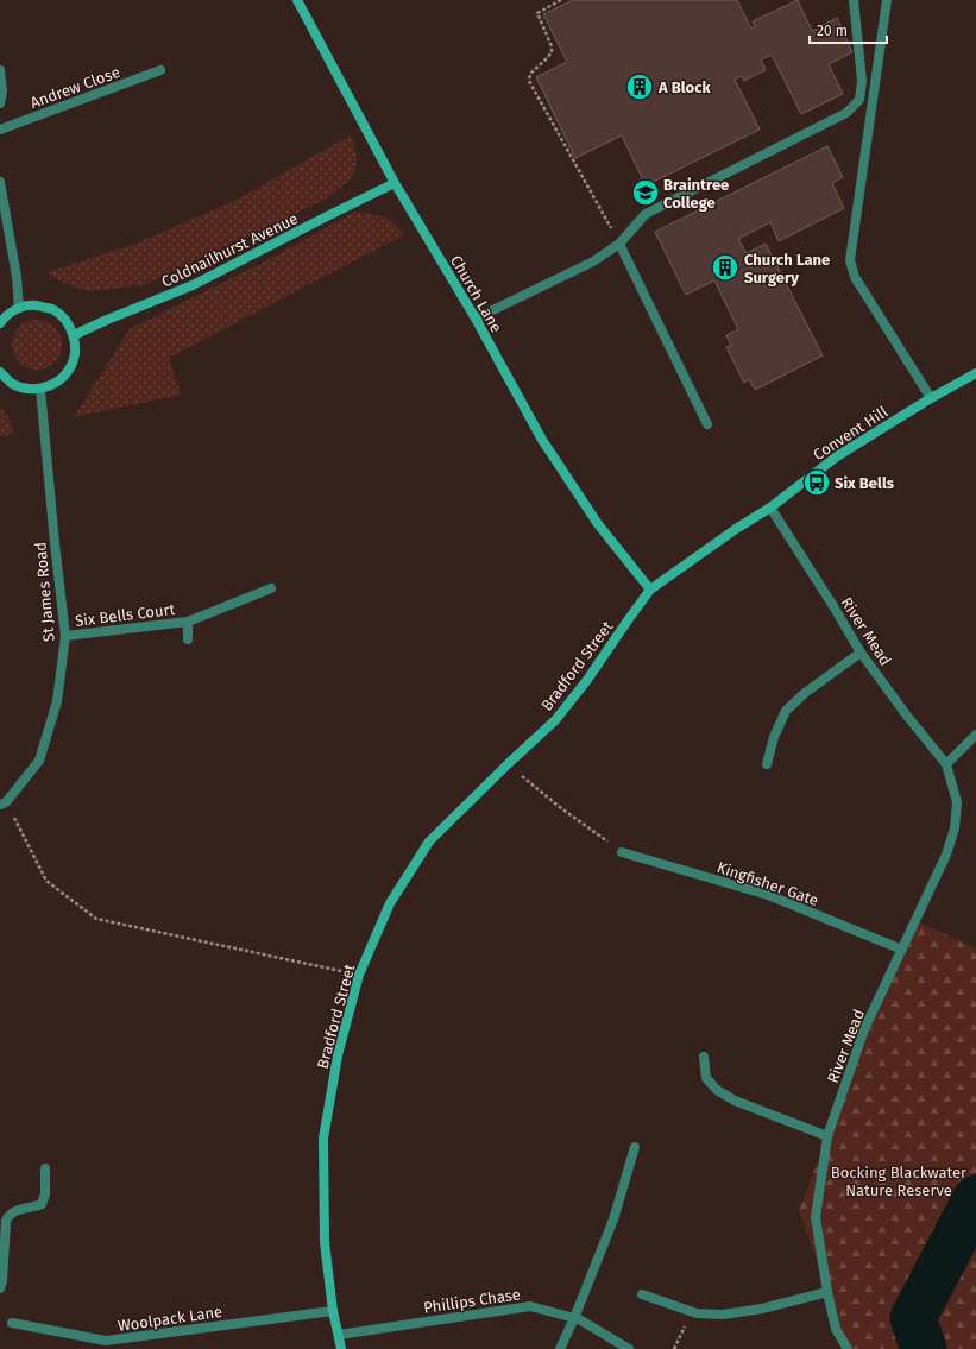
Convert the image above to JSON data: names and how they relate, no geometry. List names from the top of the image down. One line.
{"streets":{"street":["Andrew Close","Coldnailhurst Avenue","Church Lane","Convent Hill","St James Road","Six Bells Court","River Mead","Bradford Street","Kingfisher Gate","Phillips Chase","Woolpack Lane"]},"crossings":[["Coldnailhurst Avenue","Church Lane"],["Church Lane","Convent Hill"],["Church Lane","Bradford Street"],["Convent Hill","River Mead"],["Convent Hill","Bradford Street"],["St James Road","Six Bells Court"],["River Mead","Kingfisher Gate"],["Bradford Street","Phillips Chase"],["Bradford Street","Woolpack Lane"]],"parks":["Bocking Blackwater Nature Reserve"],"places":{"building":["A Block","Church Lane Surgery"],"school or university":["Braintree College"],"bus stop":["Six Bells"]},"scale_bar":"20 m"}
